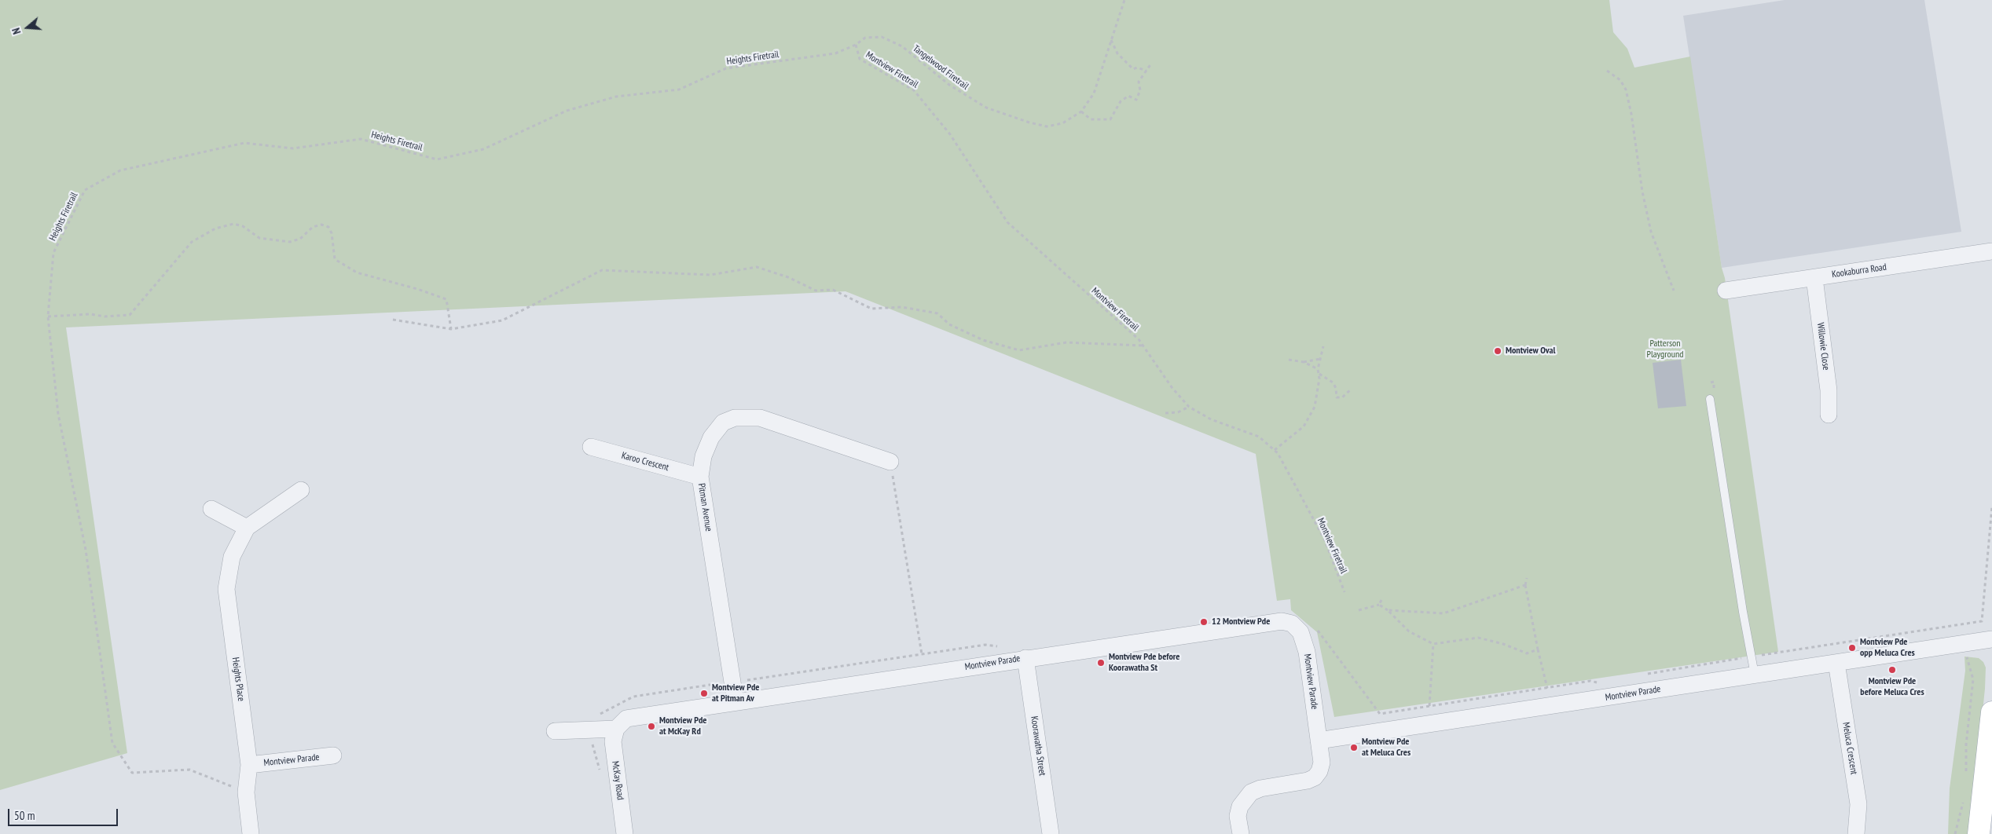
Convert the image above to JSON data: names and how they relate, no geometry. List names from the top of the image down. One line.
{"streets":{"street":["Kookaburra Road","Willowie Close","Karoo Crescent","Pitman Avenue","Montview Parade","Heights Place","Koorawatha Street","Meluca Crescent","McKay Road"],"path":["Heights Firetrail","Tangelwood Firetrail","Montview Firetrail"]},"crossings":[["Heights Firetrail","Tangelwood Firetrail"],["Heights Firetrail","Montview Firetrail"],["Heights Firetrail","Heights Place"],["Tangelwood Firetrail","Montview Firetrail"],["Kookaburra Road","Willowie Close"],["Karoo Crescent","Pitman Avenue"],["Pitman Avenue","Montview Parade"],["Montview Parade","Heights Place"],["Montview Parade","Koorawatha Street"],["Montview Parade","Meluca Crescent"],["Montview Parade","McKay Road"]],"parks":["Patterson Playground"],"places":["Montview Oval","12 Montview Pde","Montview Pde opp Meluca Cres","Montview Pde before Koorawatha St","Montview Pde before Meluca Cres","Montview Pde at Pitman Av","Montview Pde at McKay Rd","Montview Pde at Meluca Cres"],"scale_bar":"50 m","north":"left"}
